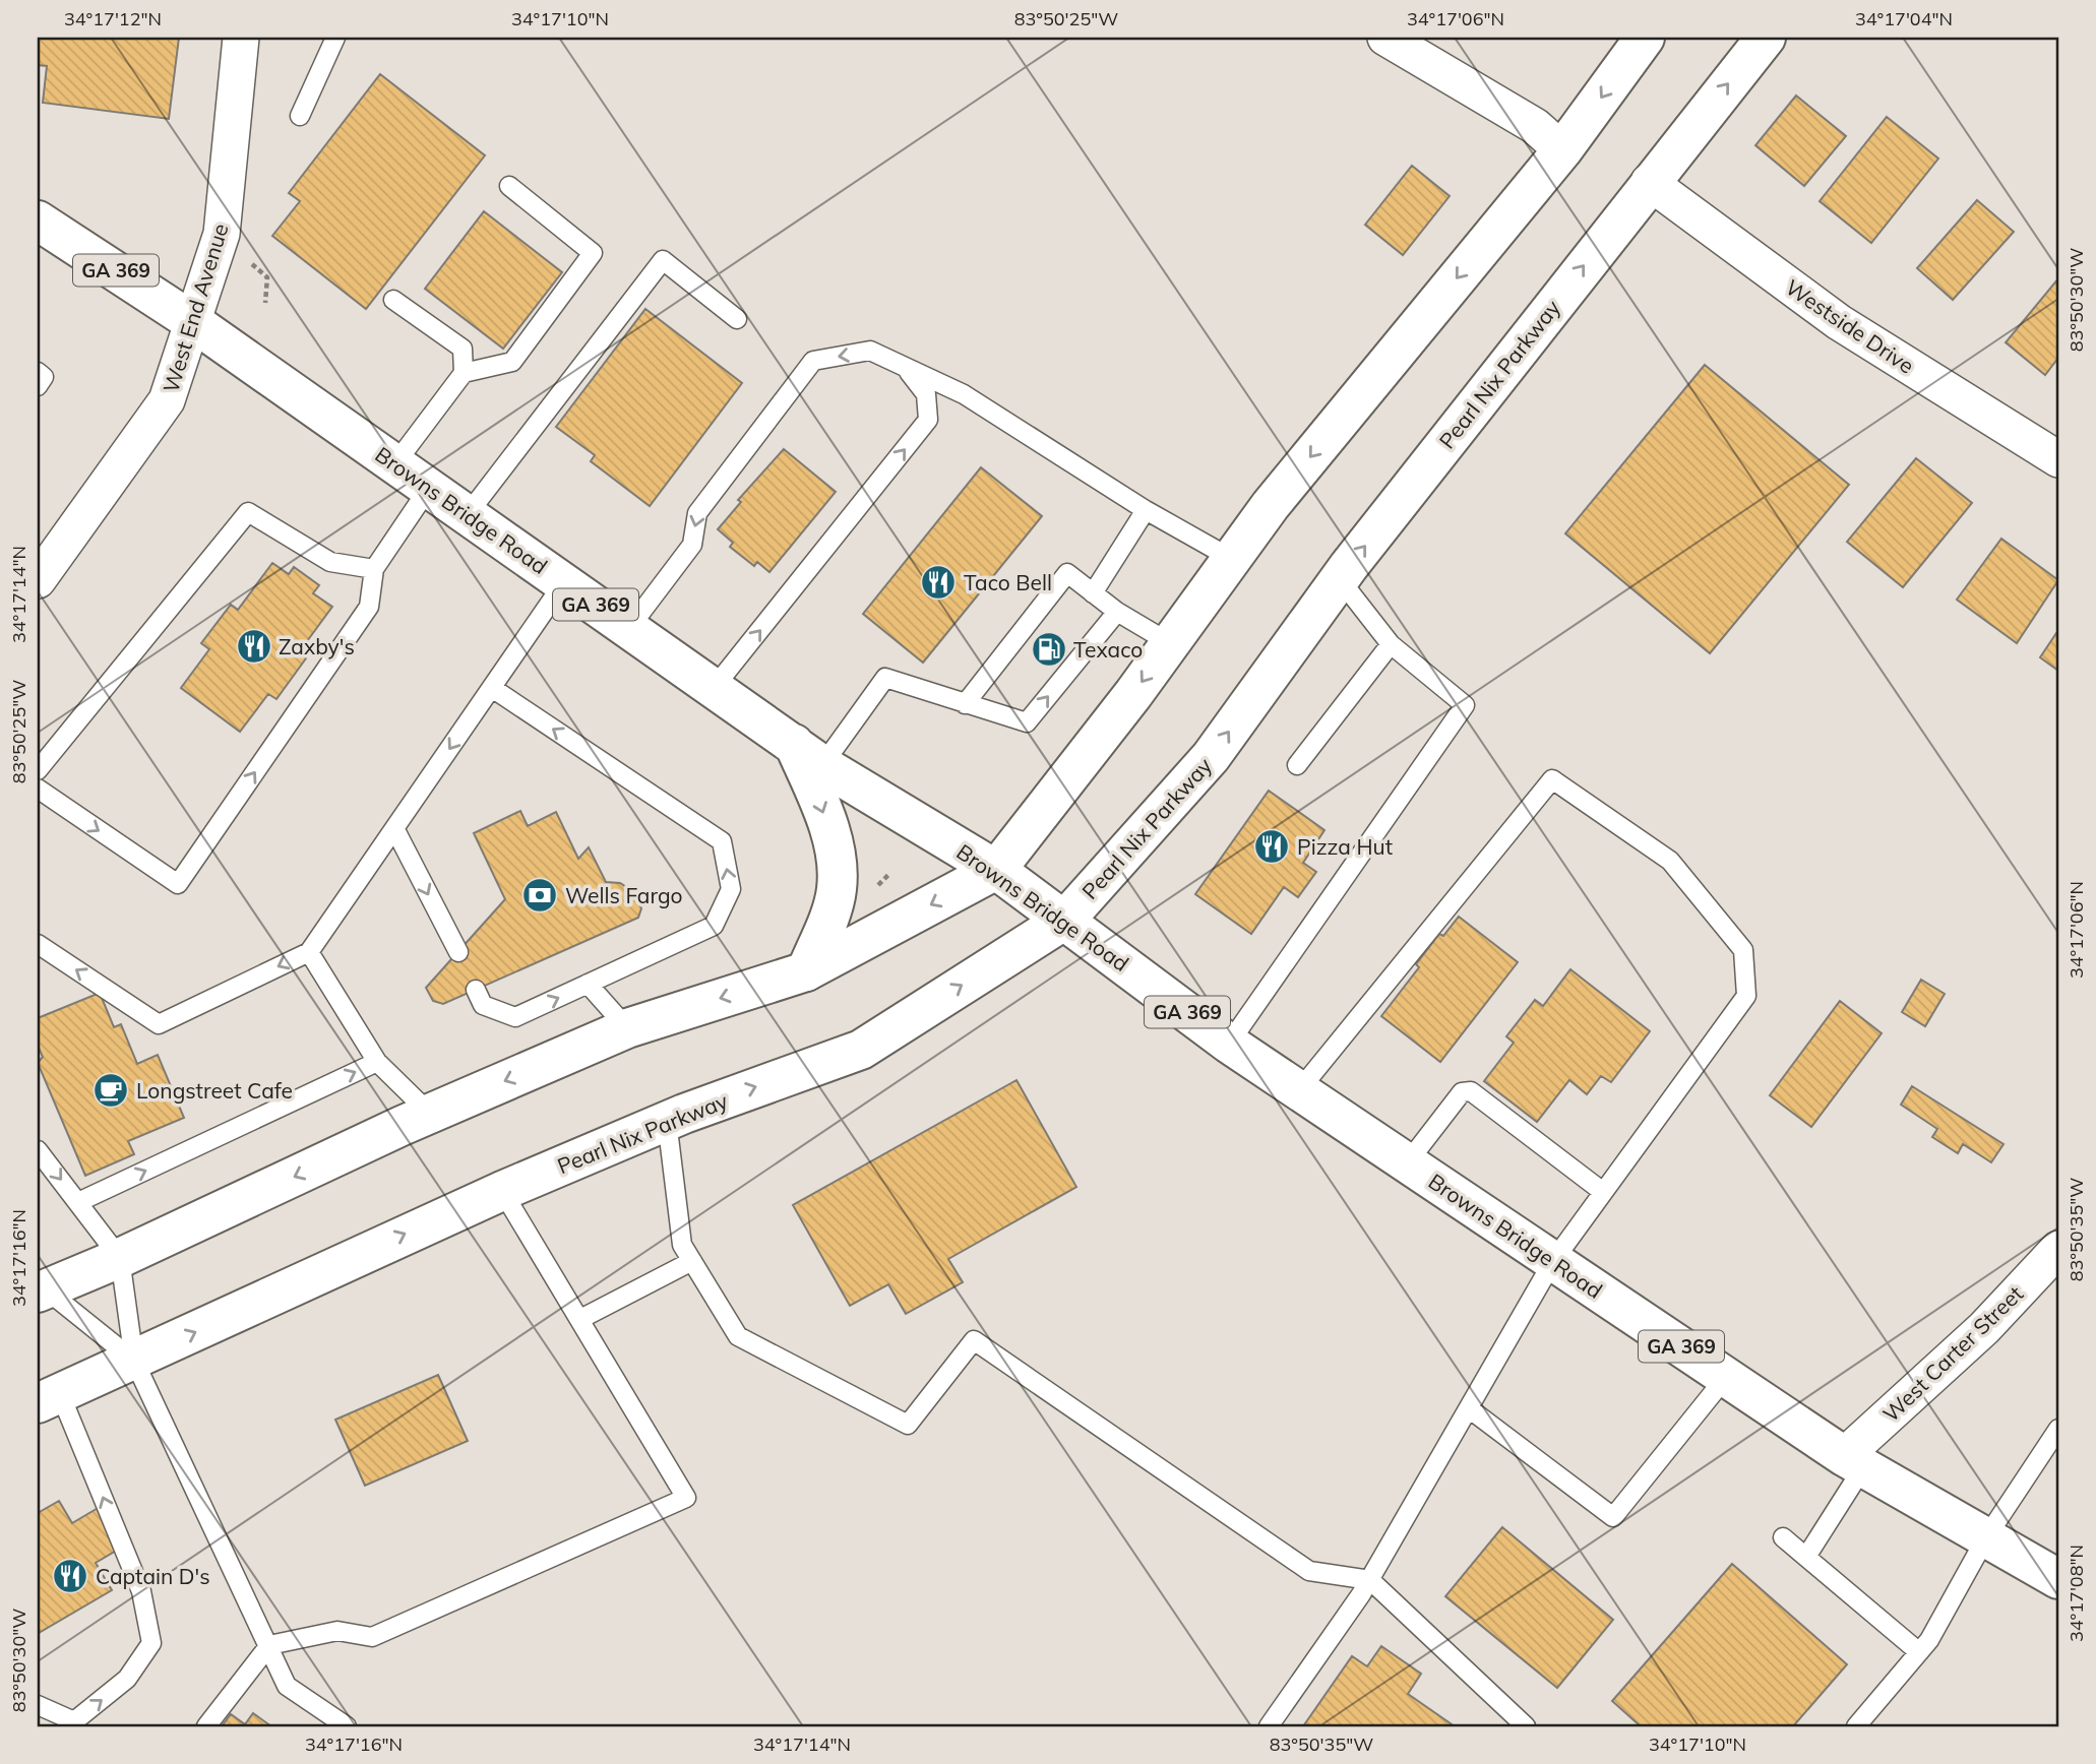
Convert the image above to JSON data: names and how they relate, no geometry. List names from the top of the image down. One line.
{"streets":{"main road":["GA 369","Pearl Nix Parkway","Browns Bridge Road"],"street":["West End Avenue","Westside Drive","West Carter Street"]},"crossings":[["West End Avenue","Browns Bridge Road"],["Westside Drive","Pearl Nix Parkway"],["Pearl Nix Parkway","Browns Bridge Road"],["Browns Bridge Road","West Carter Street"]],"places":{"restaurant":["Taco Bell","Zaxby's","Pizza Hut","Captain D's"],"fuel station":["Texaco"],"bank":["Wells Fargo"],"cafe":["Longstreet Cafe"]},"coordinates":["34°17'12\"N","34°17'10\"N","83°50'25\"W","34°17'06\"N","34°17'04\"N","83°50'30\"W","34°17'14\"N","83°50'35\"W","34°17'16\"N","34°17'08\"N"]}
